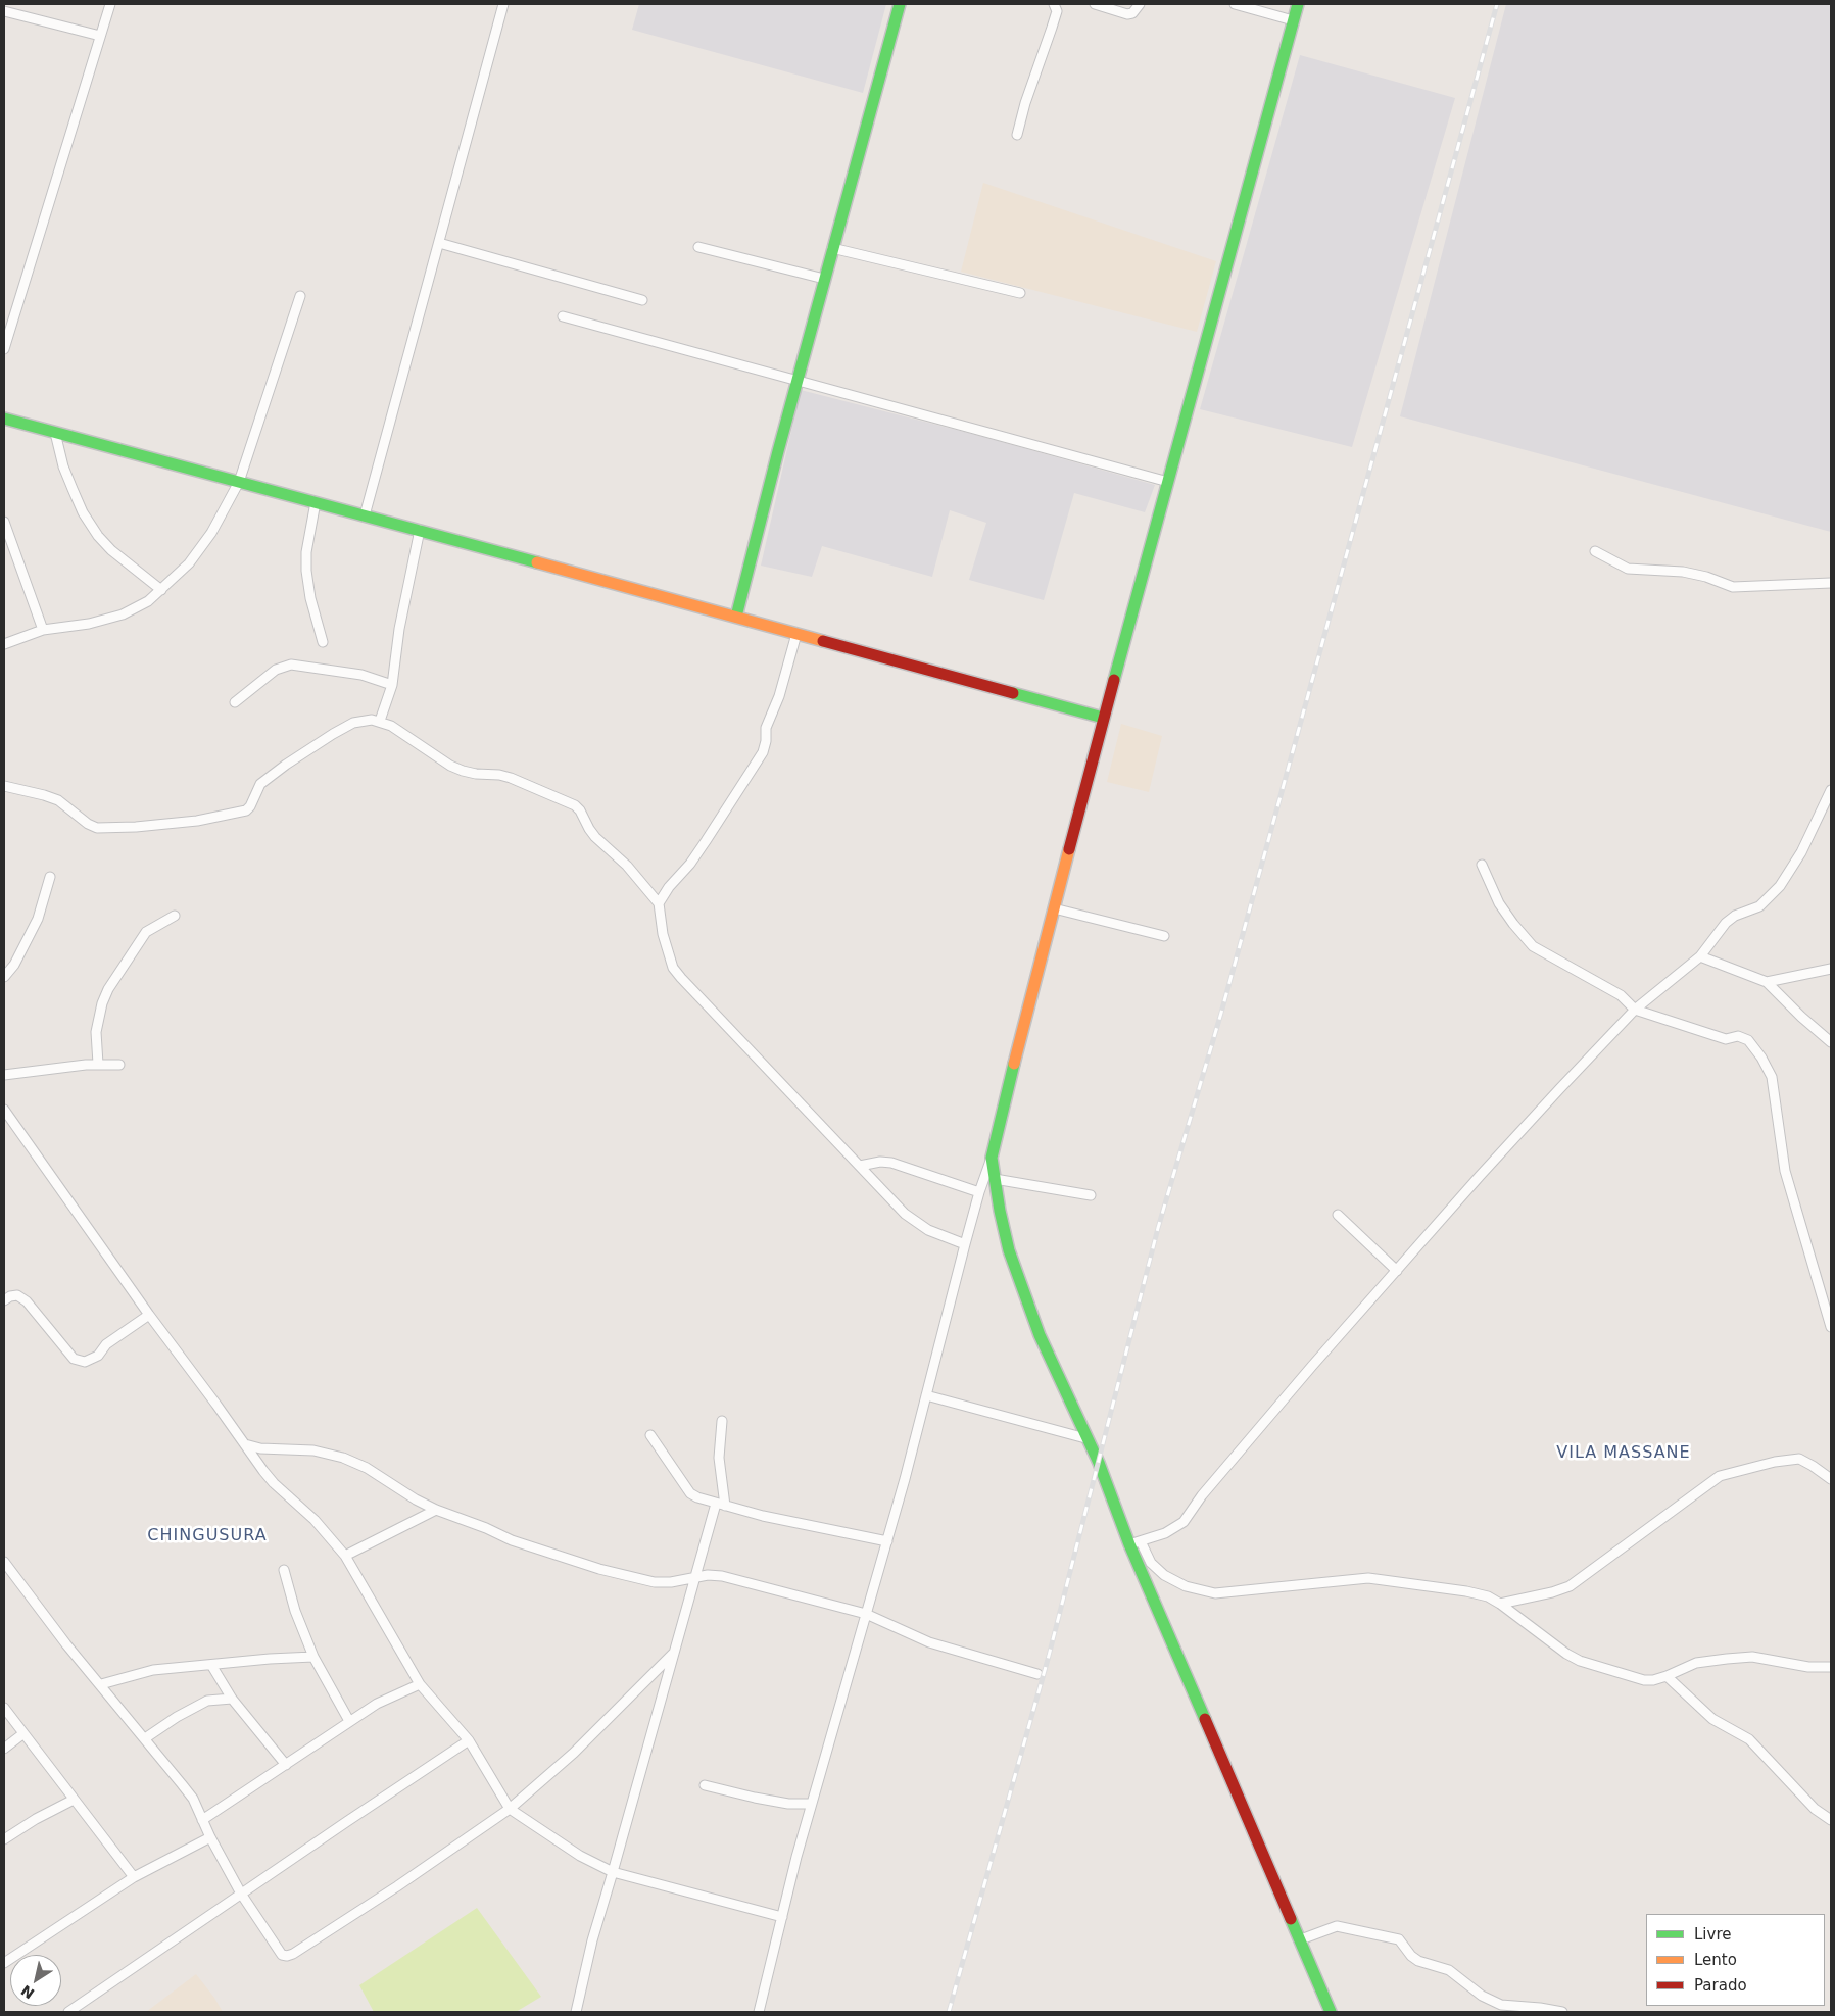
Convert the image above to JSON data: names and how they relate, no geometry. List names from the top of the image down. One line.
{"districts":["VILA MASSANE","CHINGUSURA"],"legend":["Livre","Lento","Parado"],"north":"bottom left"}
